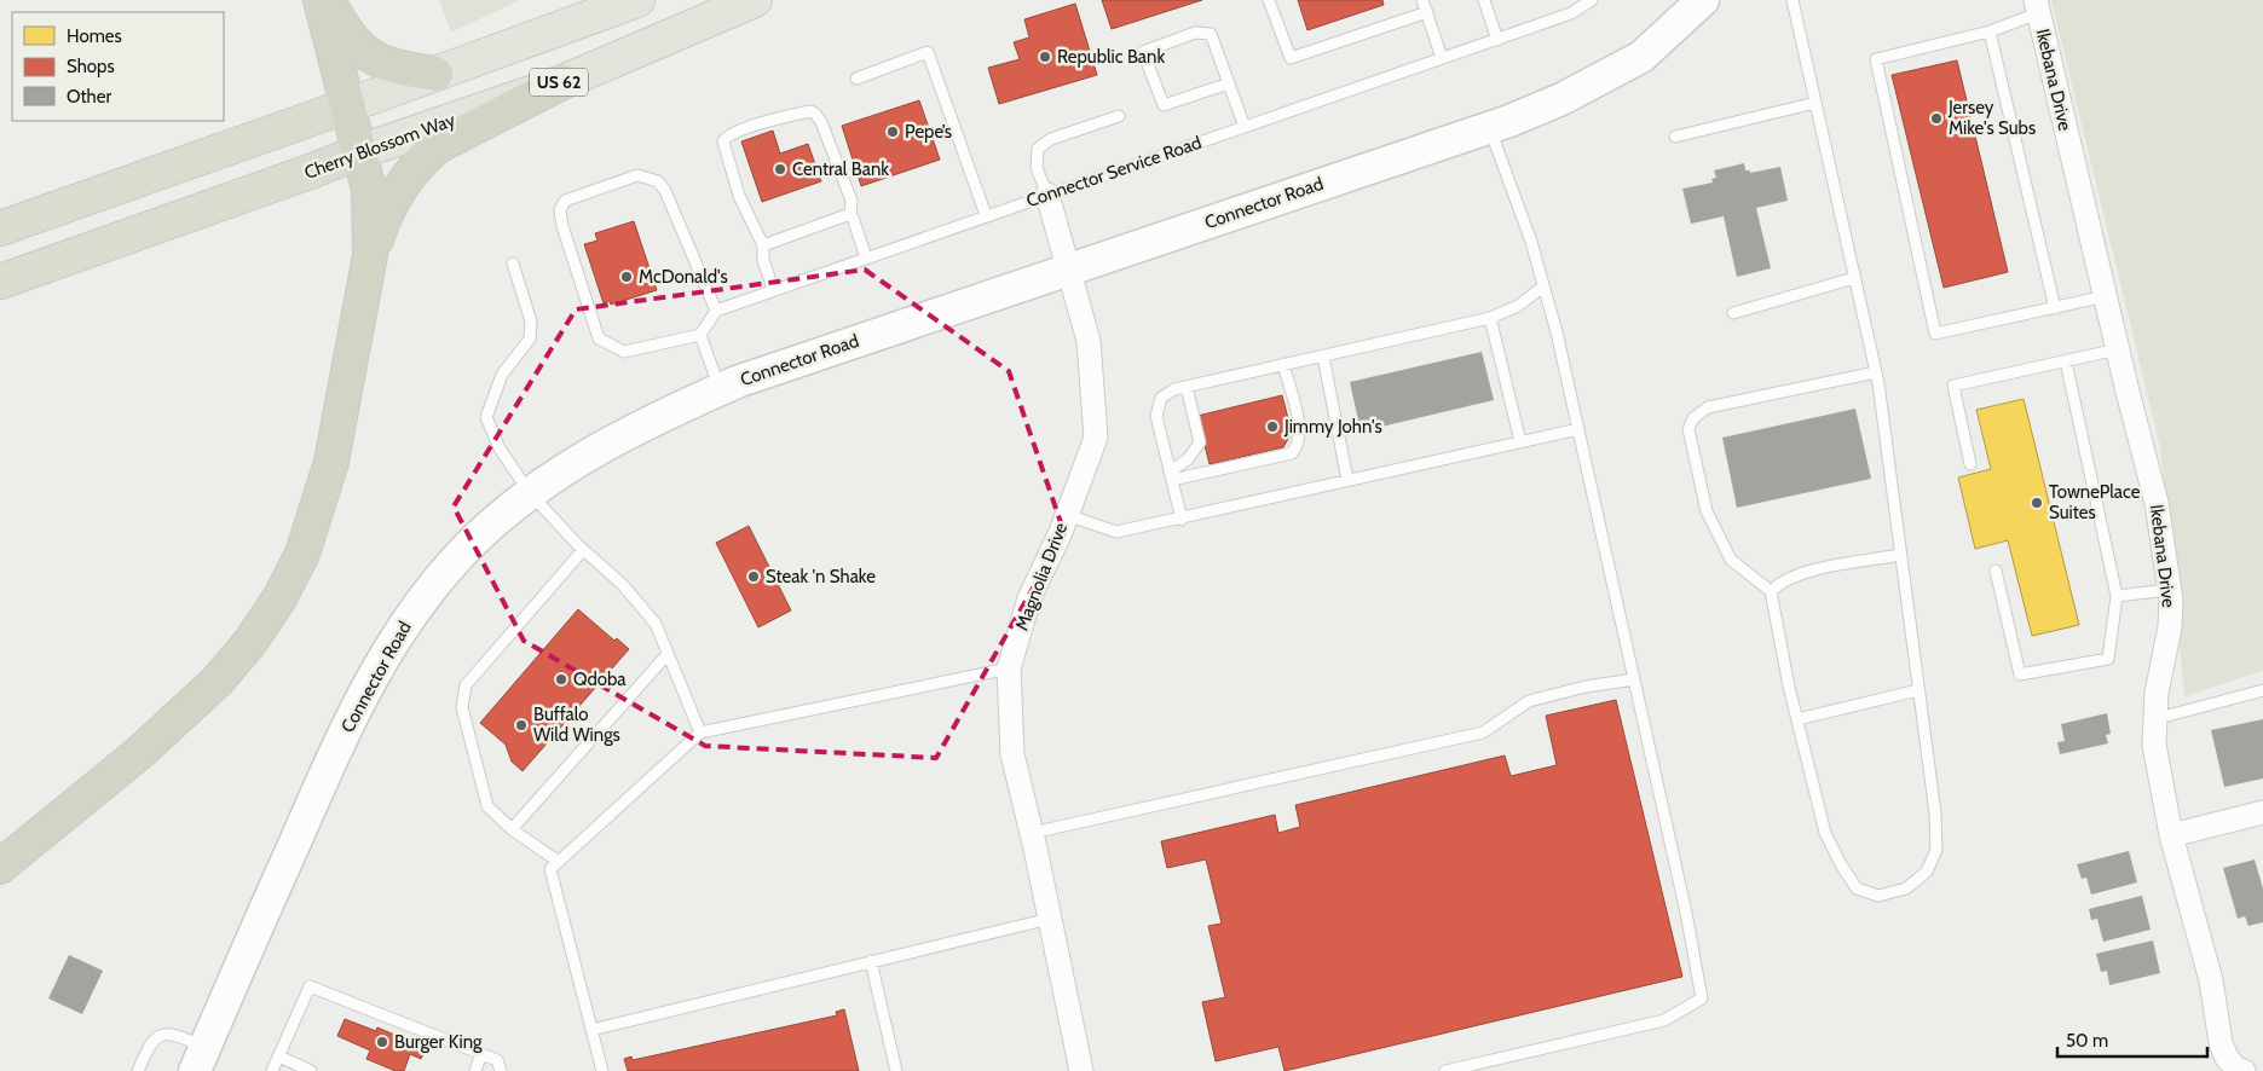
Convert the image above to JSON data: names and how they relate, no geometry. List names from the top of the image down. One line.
{"streets":{"highway":["US 62","Cherry Blossom Way"],"main road":["Connector Road"],"street":["Ikebana Drive","Magnolia Drive"],"lane":["Connector Service Road"]},"crossings":[["Connector Service Road","Magnolia Drive"],["Connector Road","Magnolia Drive"]],"places":["Republic Bank","Jersey Mike's Subs","Pepe’s","Central Bank","McDonald's","Jimmy John's","TownePlace Suites","Steak 'n Shake","Qdoba","Buffalo Wild Wings","Burger King"],"legend":["Homes","Shops","Other"],"scale_bar":"50 m"}
